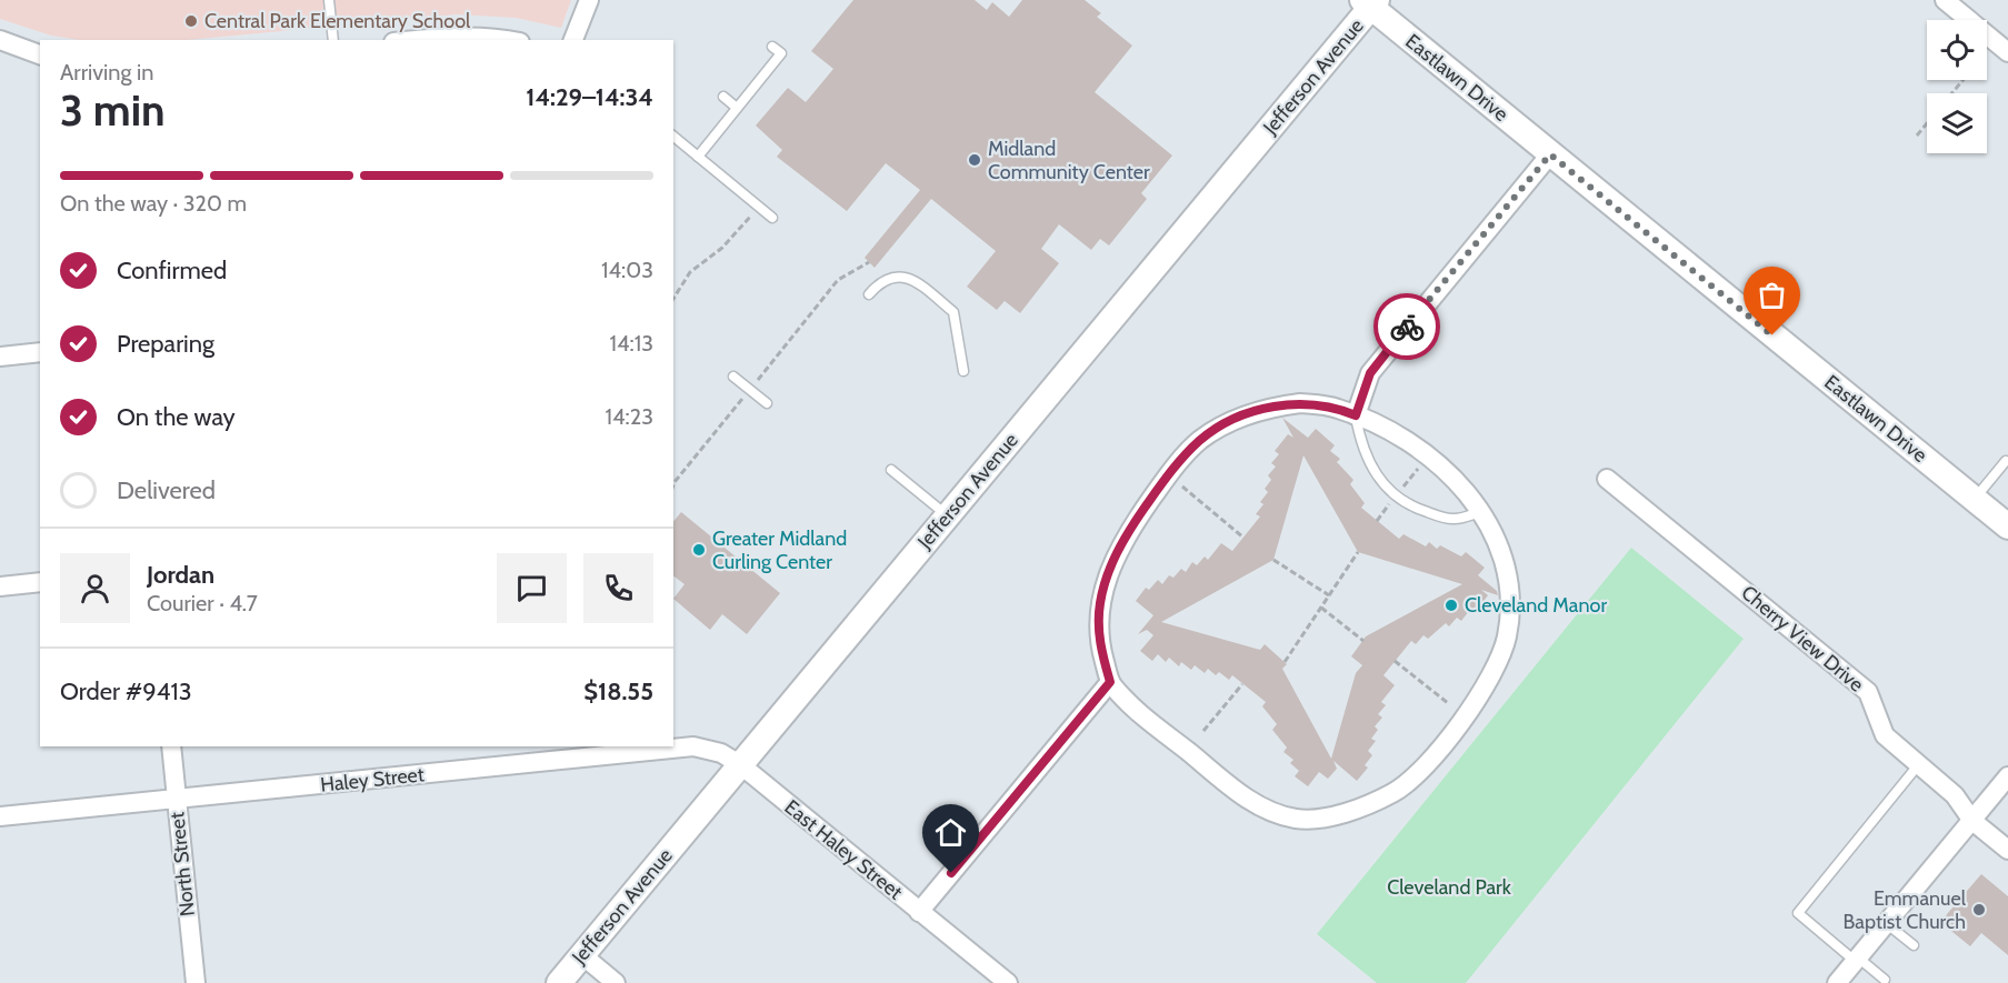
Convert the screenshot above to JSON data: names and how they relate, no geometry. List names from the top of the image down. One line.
{"streets":{"street":["Jefferson Avenue","Eastlawn Drive","Cherry View Drive","Haley Street","East Haley Street","North Street"]},"crossings":[["Jefferson Avenue","Eastlawn Drive"],["Jefferson Avenue","Haley Street"],["Jefferson Avenue","East Haley Street"],["Haley Street","East Haley Street"],["Haley Street","North Street"]],"parks":["Cleveland Park"],"places":["Central Park Elementary School","Midland Community Center","Greater Midland Curling Center","Cleveland Manor","Emmanuel Baptist Church"],"page":{"heading":["3 min","Arriving in","14:29–14:34"],"panel":["Jordan","Courier · 4.7","Order #9413","$18.55"],"bar":"On the way · 320 m","list":[["Confirmed","14:03"],["Preparing","14:13"],["On the way","14:23"],"Delivered"]}}
